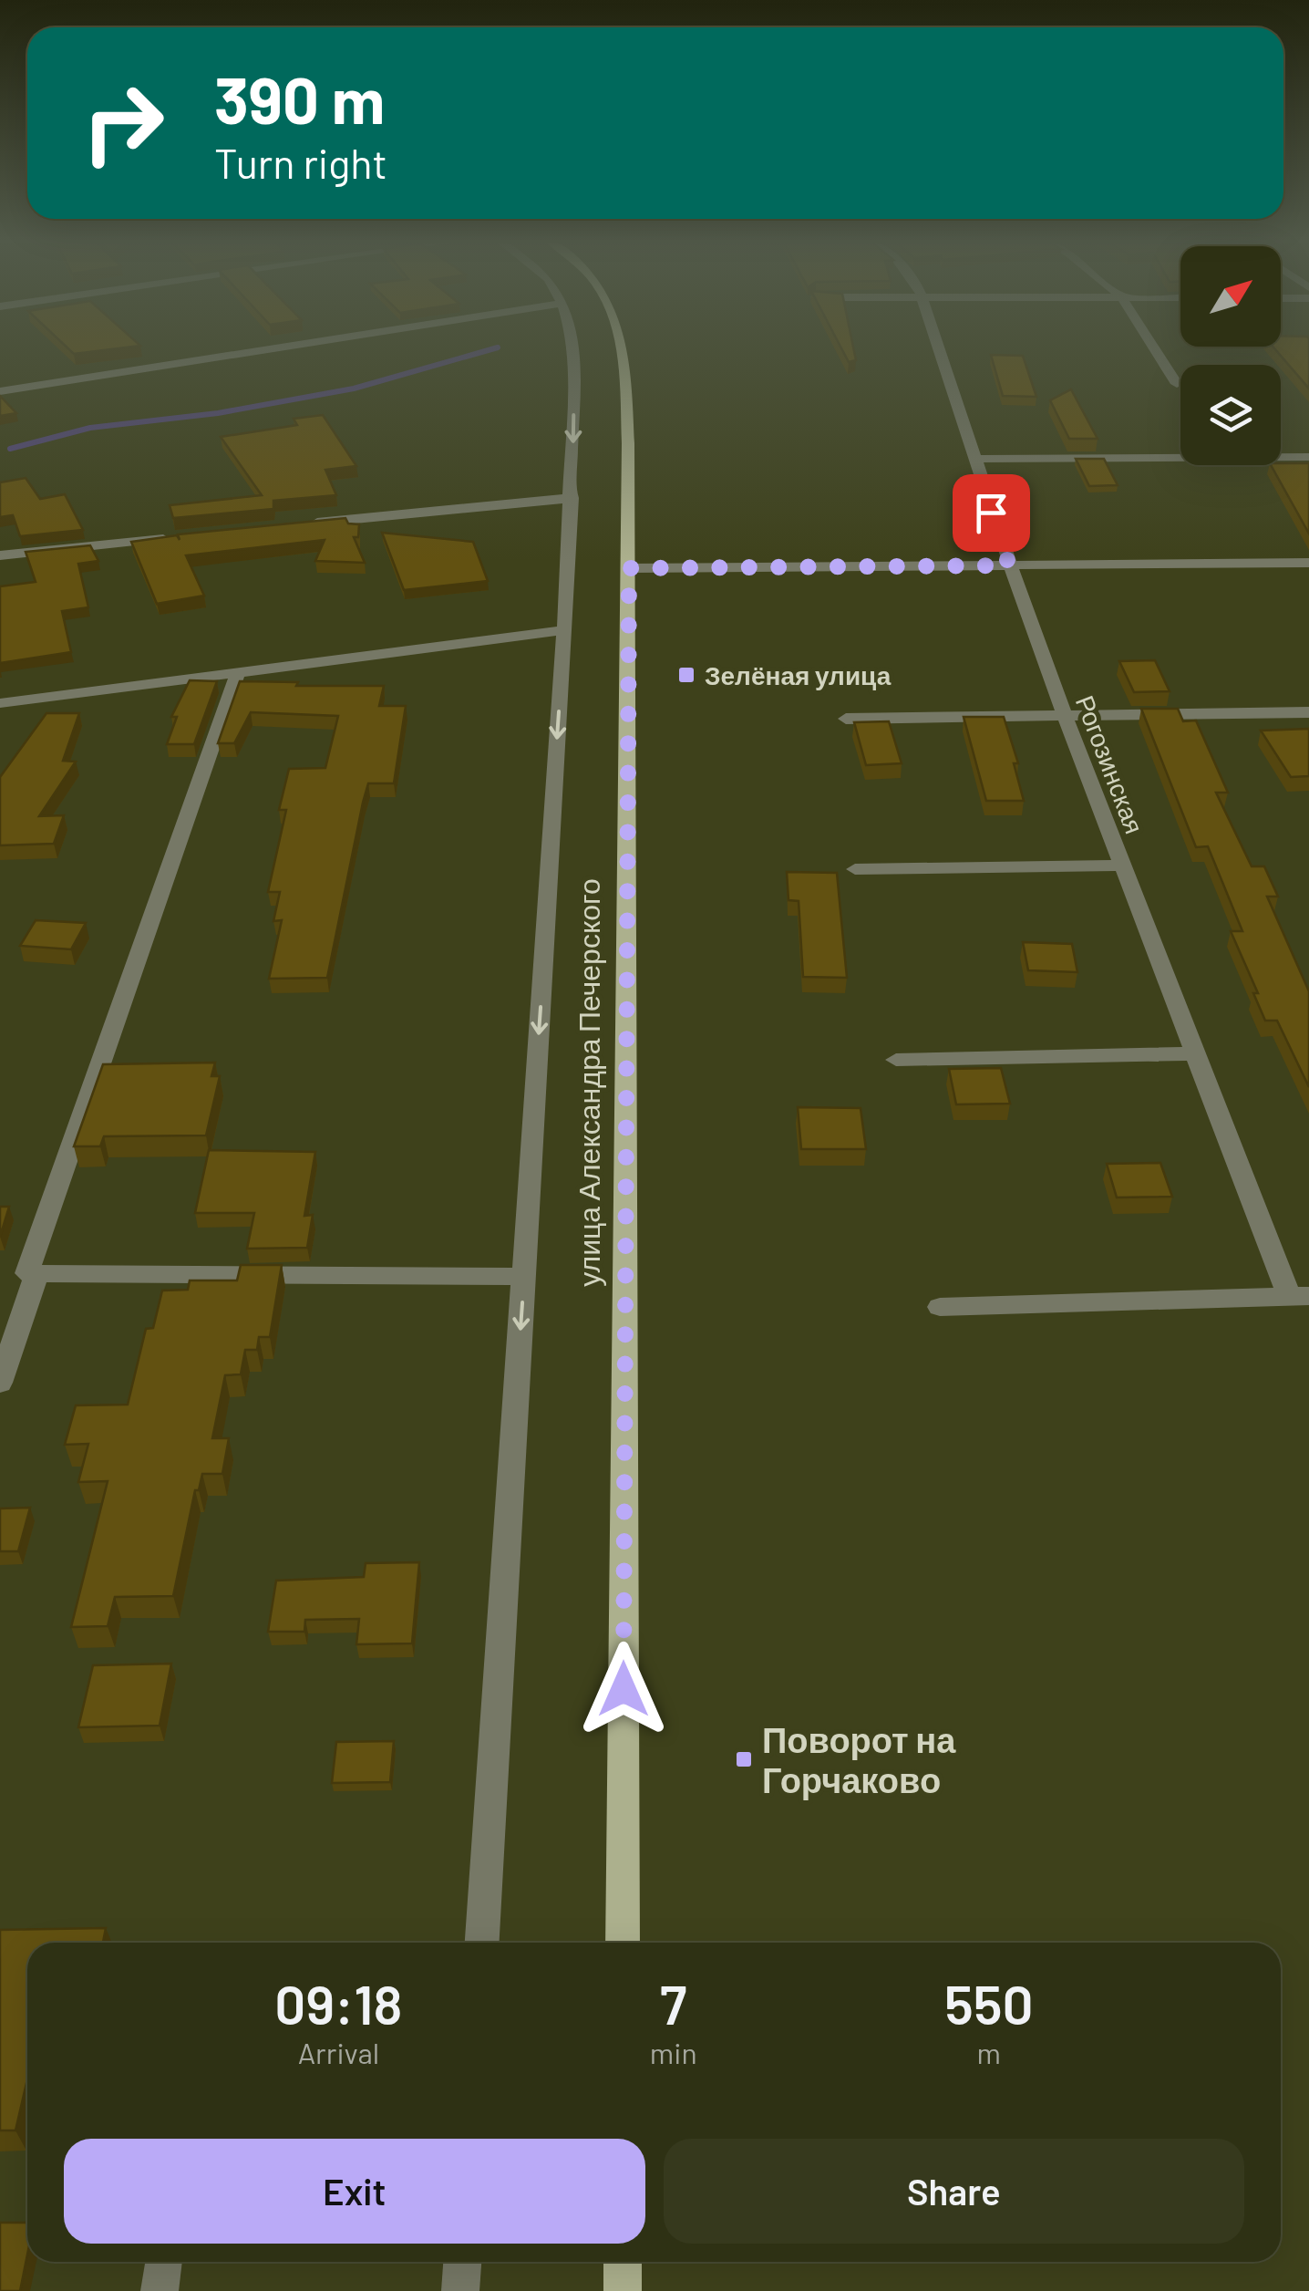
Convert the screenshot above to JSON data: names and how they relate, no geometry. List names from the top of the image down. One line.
{"streets":{"main road":["улица Александра Печерского"],"street":["Рогозинская"]},"places":{"transit":["Зелёная улица","Поворот на Горчаково"]},"north":"top right","page":{"turn":["390 m","Turn right"],"eta":["09:18","Arrival","7","min","550","m"],"buttons":["Exit","Share"]}}
